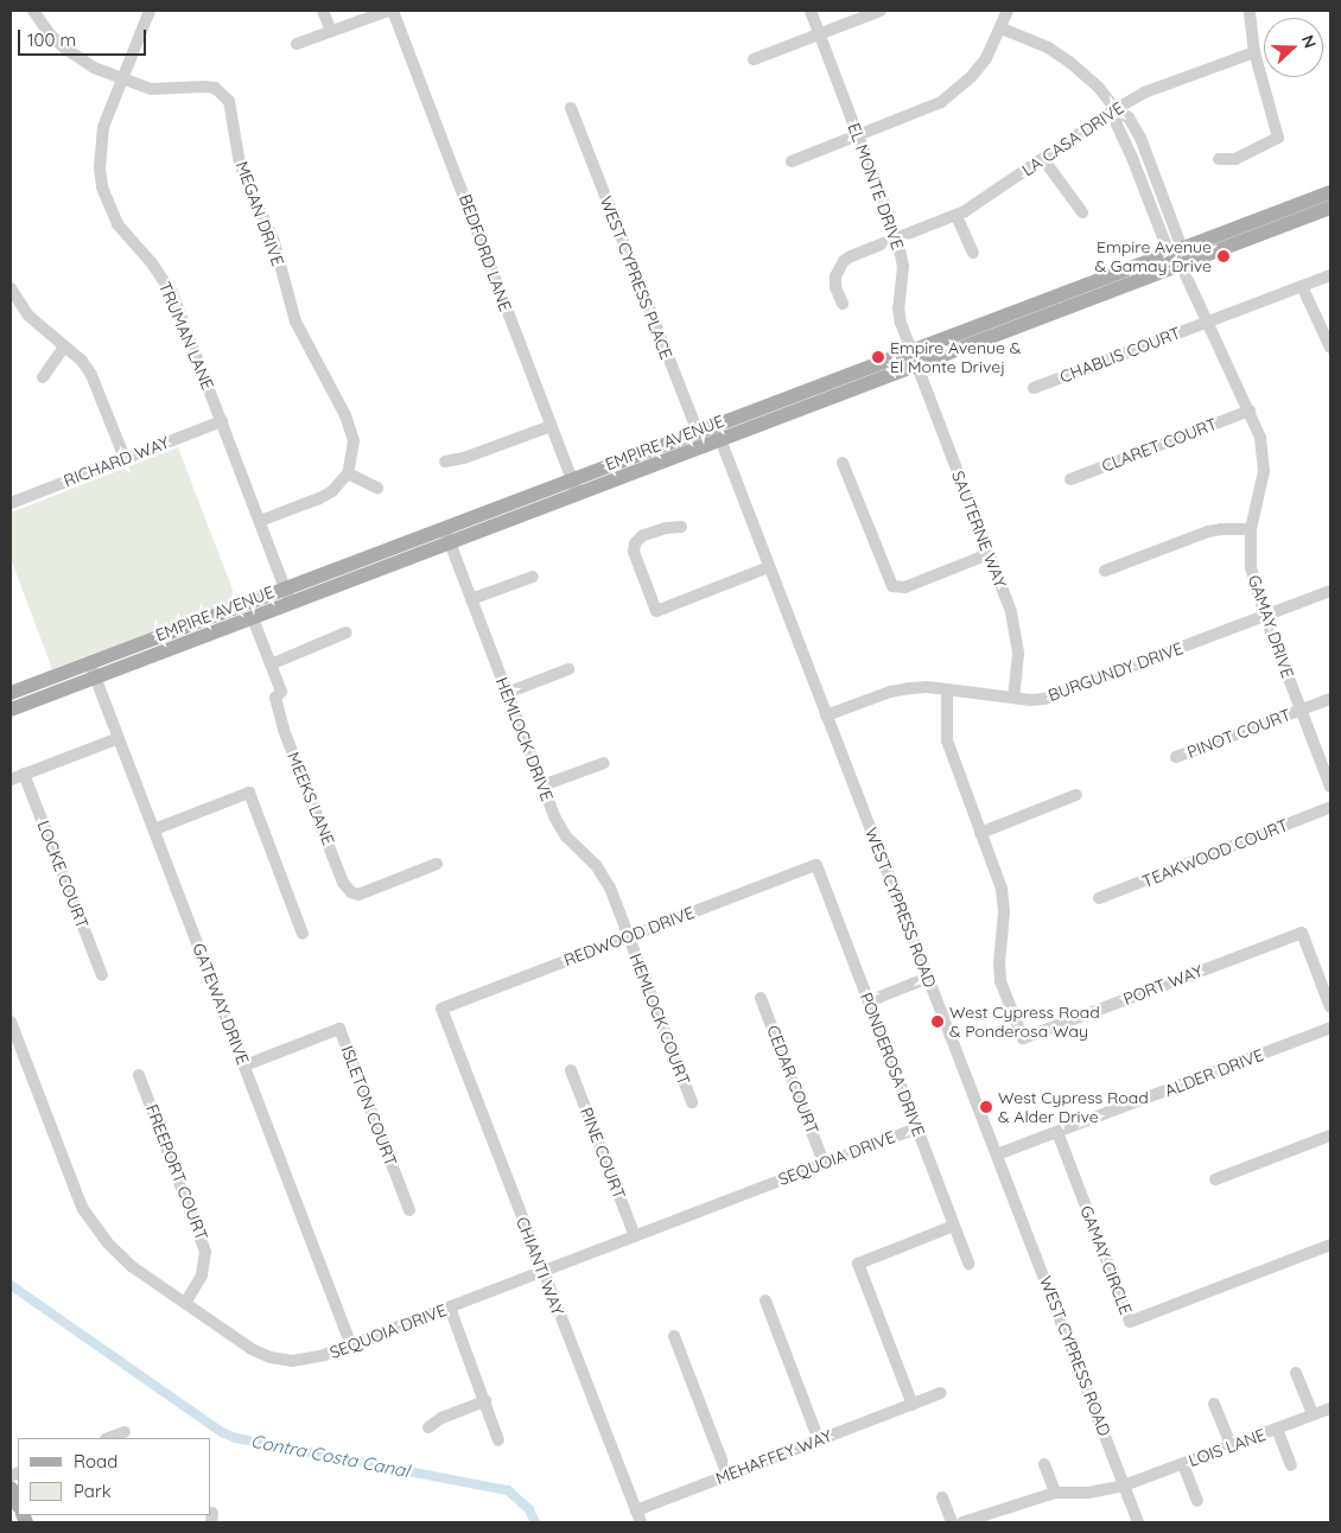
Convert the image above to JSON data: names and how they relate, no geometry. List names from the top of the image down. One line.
{"streets":{"main road":["EMPIRE AVENUE"],"street":["LA CASA DRIVE","EL MONTE DRIVE","MEGAN DRIVE","BEDFORD LANE","WEST CYPRESS PLACE","TRUMAN LANE","CHABLIS COURT","CLARET COURT","RICHARD WAY","SAUTERNE WAY","GAMAY DRIVE","BURGUNDY DRIVE","PINOT COURT","HEMLOCK DRIVE","MEEKS LANE","TEAKWOOD COURT","LOCKE COURT","WEST CYPRESS ROAD","REDWOOD DRIVE","PORT WAY","GATEWAY DRIVE","HEMLOCK COURT","PONDEROSA DRIVE","ALDER DRIVE","CEDAR COURT","ISLETON COURT","PINE COURT","SEQUOIA DRIVE","FREEPORT COURT","GAMAY CIRCLE","CHIANTI WAY","LOIS LANE","MEHAFFEY WAY"]},"crossings":[["LA CASA DRIVE","EL MONTE DRIVE"],["EL MONTE DRIVE","EMPIRE AVENUE"],["EL MONTE DRIVE","SAUTERNE WAY"],["MEGAN DRIVE","TRUMAN LANE"],["BEDFORD LANE","EMPIRE AVENUE"],["WEST CYPRESS PLACE","EMPIRE AVENUE"],["TRUMAN LANE","EMPIRE AVENUE"],["TRUMAN LANE","RICHARD WAY"],["CHABLIS COURT","GAMAY DRIVE"],["EMPIRE AVENUE","SAUTERNE WAY"],["EMPIRE AVENUE","GAMAY DRIVE"],["EMPIRE AVENUE","HEMLOCK DRIVE"],["EMPIRE AVENUE","MEEKS LANE"],["EMPIRE AVENUE","WEST CYPRESS ROAD"],["EMPIRE AVENUE","GATEWAY DRIVE"],["CLARET COURT","GAMAY DRIVE"],["SAUTERNE WAY","BURGUNDY DRIVE"],["GAMAY DRIVE","BURGUNDY DRIVE"],["GAMAY DRIVE","PINOT COURT"],["BURGUNDY DRIVE","WEST CYPRESS ROAD"],["BURGUNDY DRIVE","PORT WAY"],["HEMLOCK DRIVE","REDWOOD DRIVE"],["HEMLOCK DRIVE","HEMLOCK COURT"],["WEST CYPRESS ROAD","ALDER DRIVE"],["WEST CYPRESS ROAD","LOIS LANE"],["REDWOOD DRIVE","HEMLOCK COURT"],["REDWOOD DRIVE","PONDEROSA DRIVE"],["REDWOOD DRIVE","CHIANTI WAY"],["GATEWAY DRIVE","ISLETON COURT"],["GATEWAY DRIVE","SEQUOIA DRIVE"],["PONDEROSA DRIVE","SEQUOIA DRIVE"],["ALDER DRIVE","GAMAY CIRCLE"],["CEDAR COURT","SEQUOIA DRIVE"],["PINE COURT","SEQUOIA DRIVE"],["SEQUOIA DRIVE","FREEPORT COURT"],["SEQUOIA DRIVE","CHIANTI WAY"],["CHIANTI WAY","MEHAFFEY WAY"]],"water":["Contra Costa Canal"],"places":["Empire Avenue & Gamay Drive","Empire Avenue & El Monte Drivej","West Cypress Road & Ponderosa Way","West Cypress Road & Alder Drive"],"legend":["Road","Park"],"scale_bar":"100 m","north":"right"}
